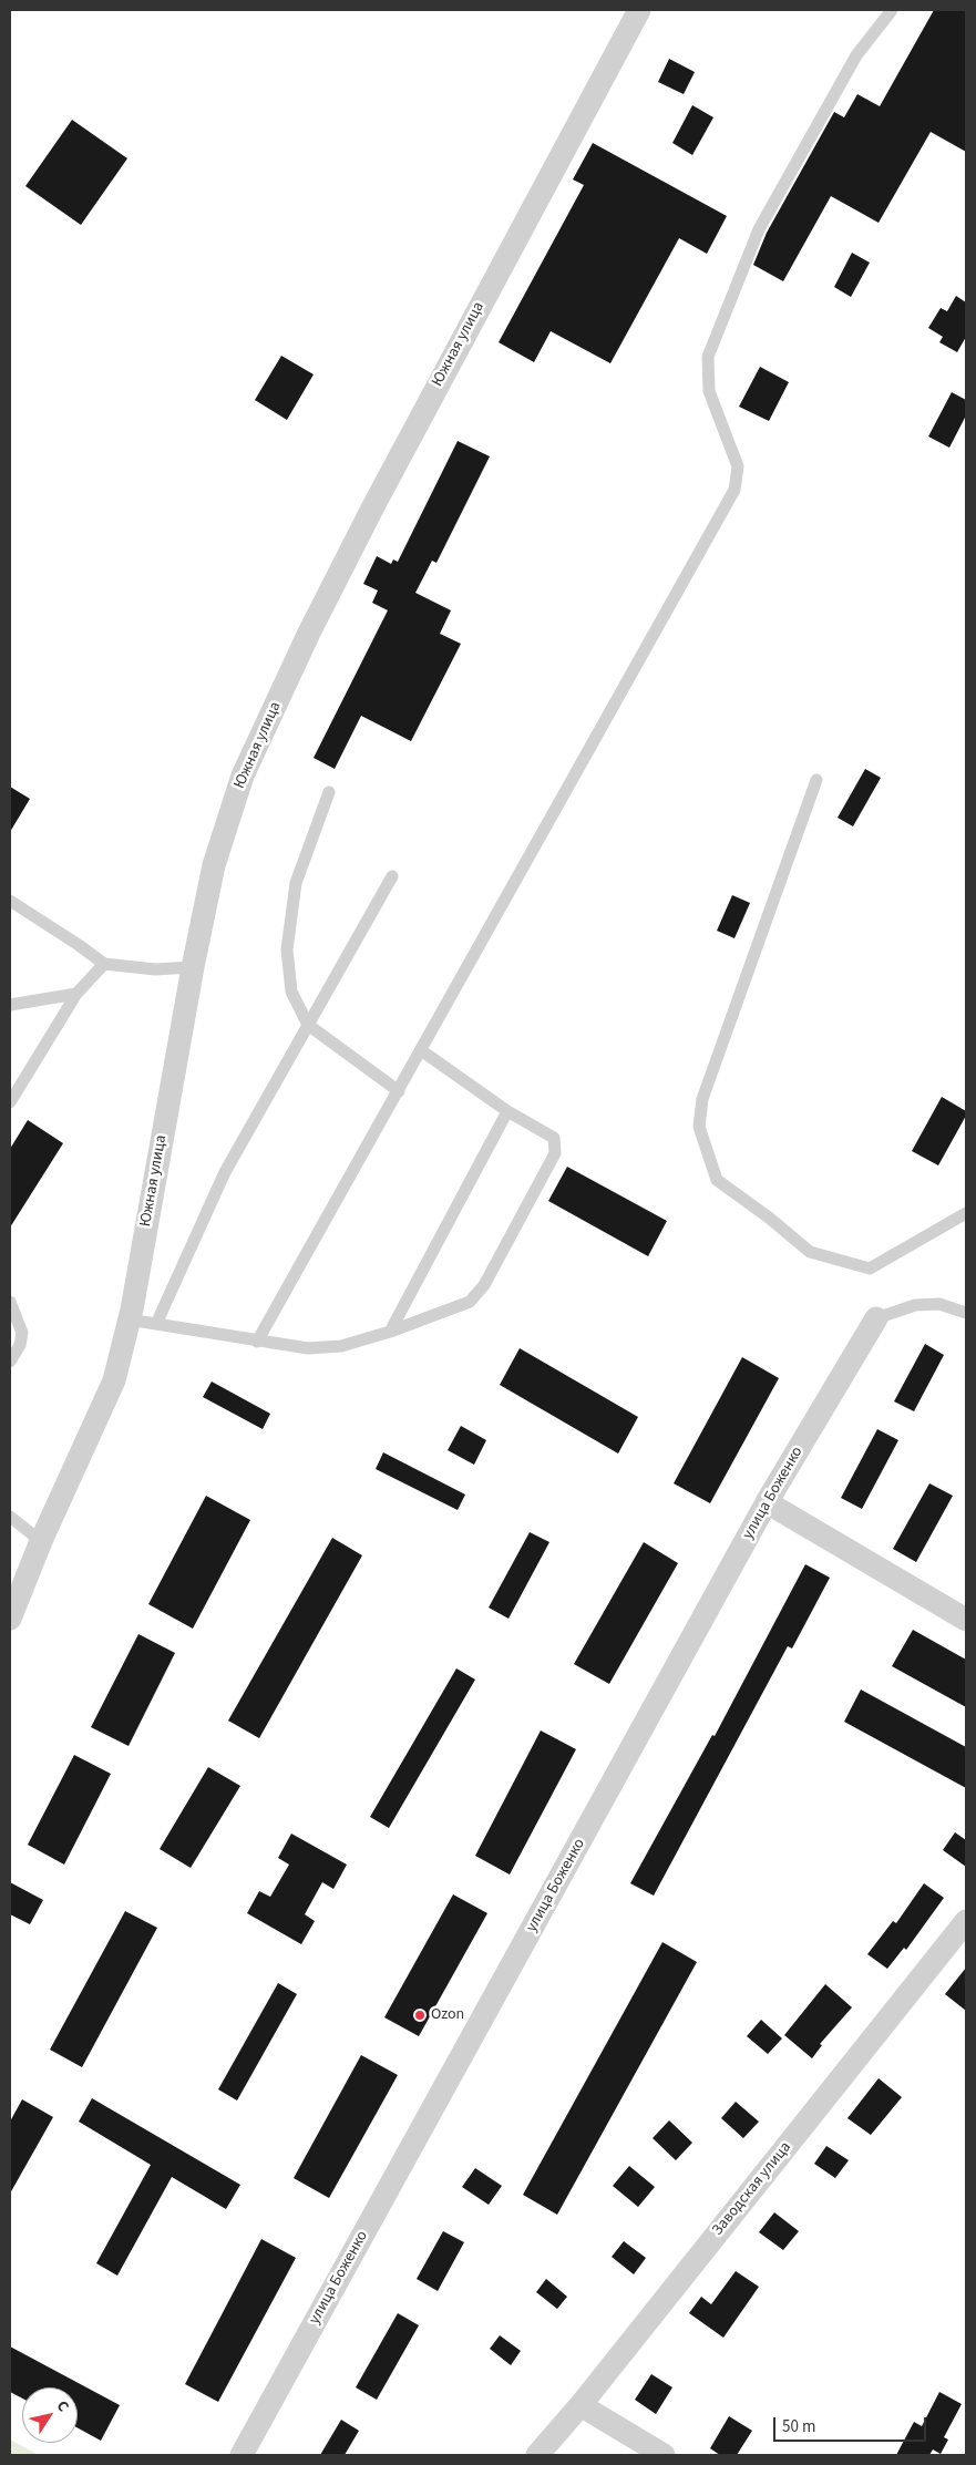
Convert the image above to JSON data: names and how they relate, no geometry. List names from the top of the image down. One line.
{"streets":{"street":["Южная улица","улица Боженко","Заводская улица"]},"places":["Ozon"],"scale_bar":"50 m","north":"top right"}
